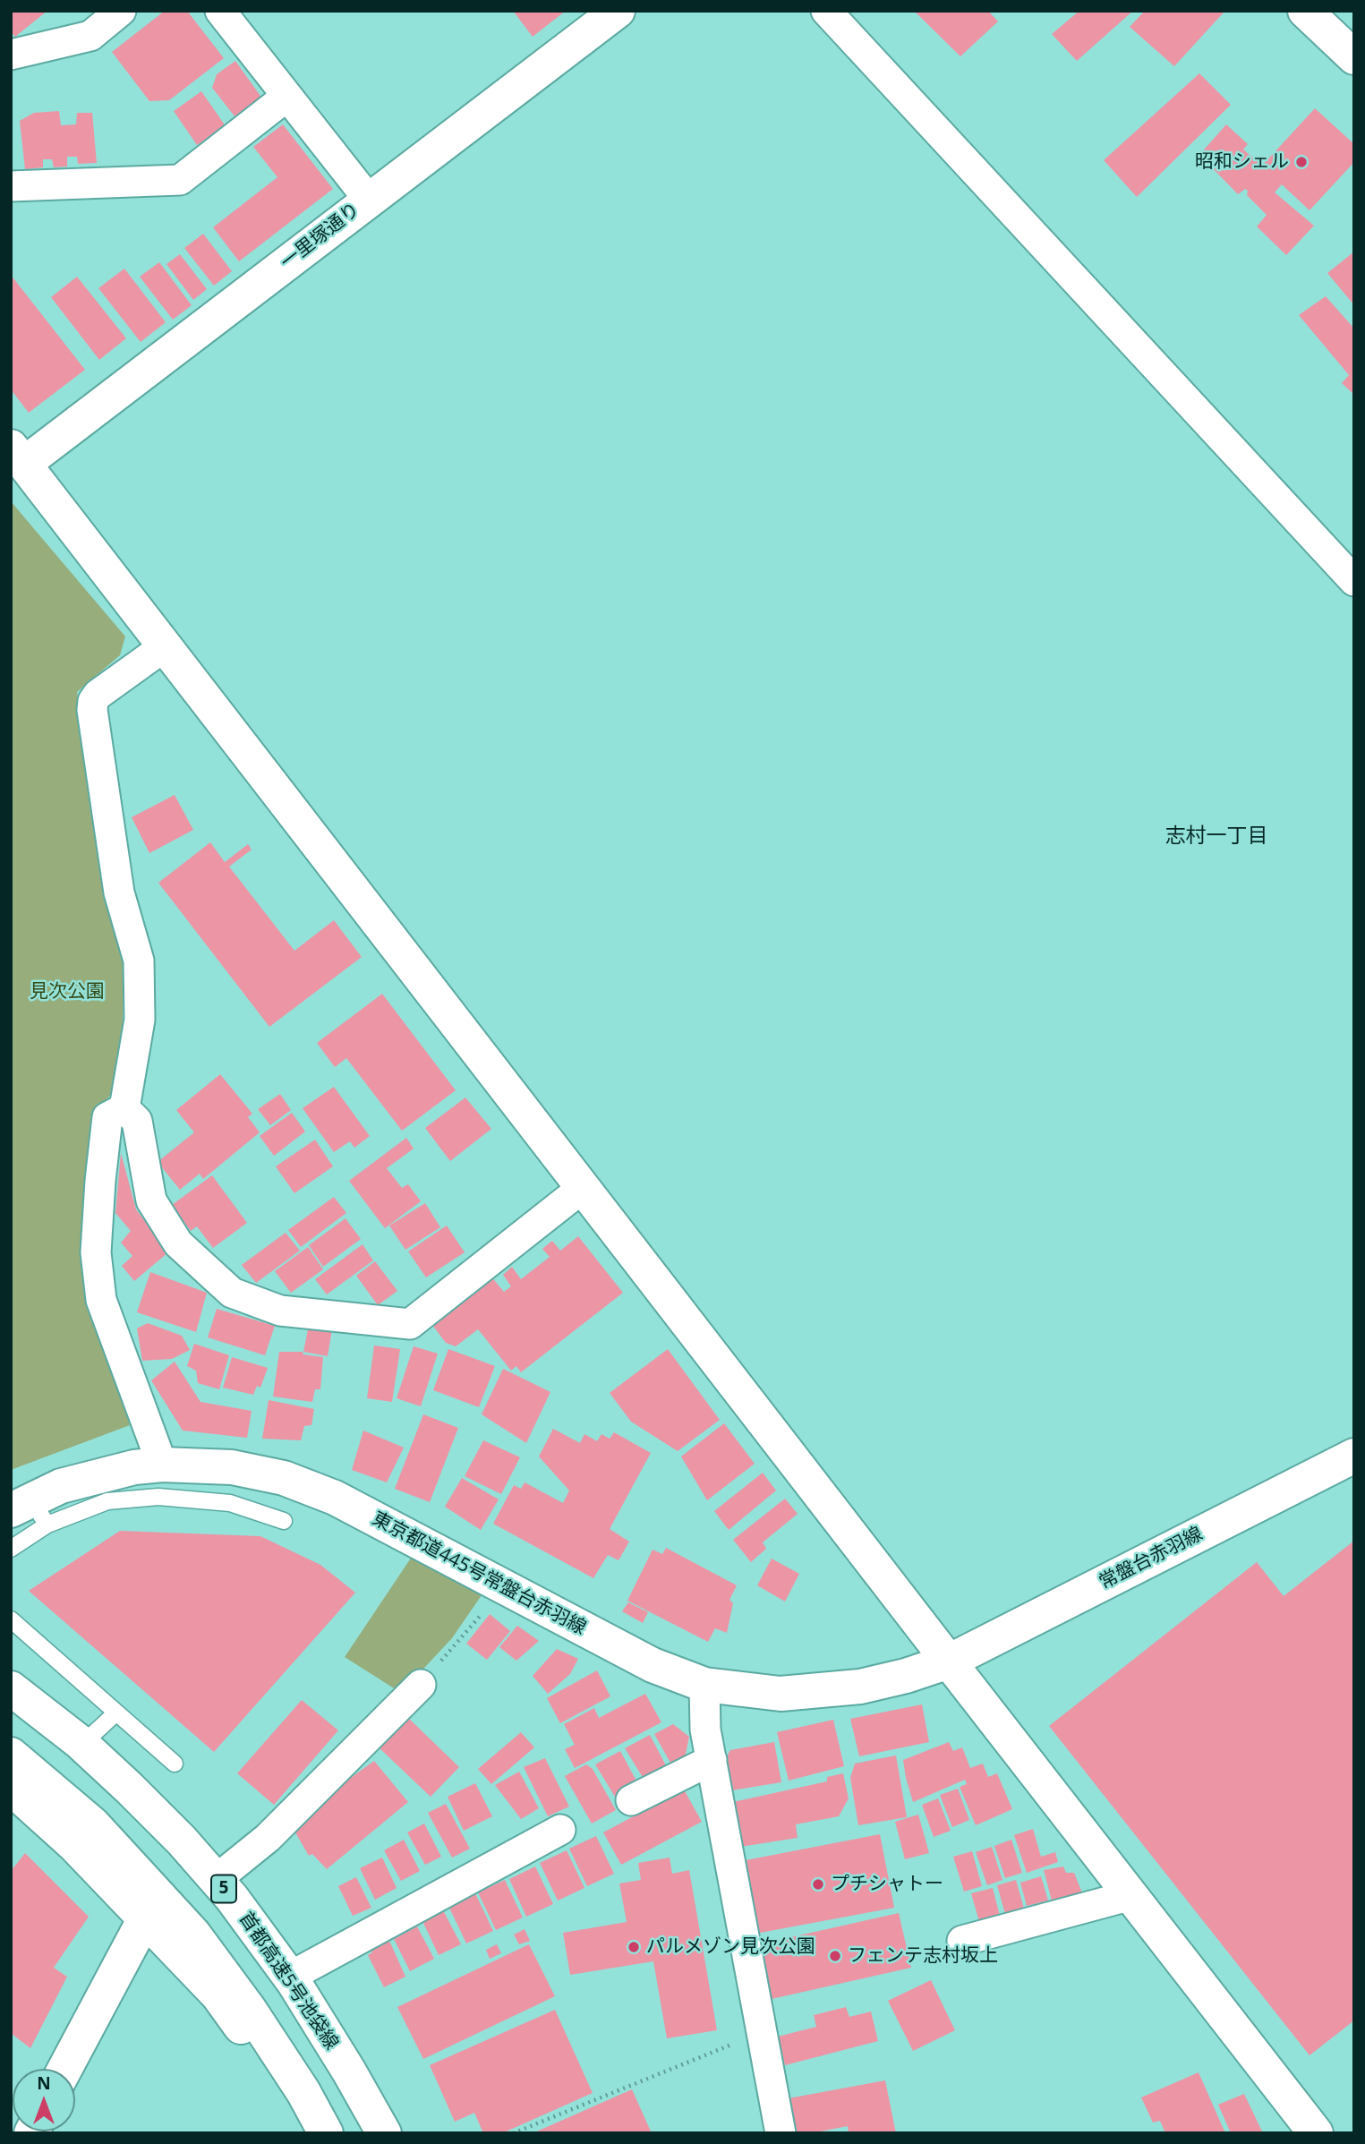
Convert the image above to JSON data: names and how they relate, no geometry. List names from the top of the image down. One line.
{"streets":{"main road":["一里塚通り","常盤台赤羽線","東京都道445号常盤台赤羽線","5","首都高速5号池袋線"]},"crossings":[["常盤台赤羽線","東京都道445号常盤台赤羽線"]],"districts":["志村一丁目"],"parks":["見次公園"],"places":["昭和シェル","プチシャトー","パルメゾン見次公園","フェンテ志村坂上"],"north":"top"}
